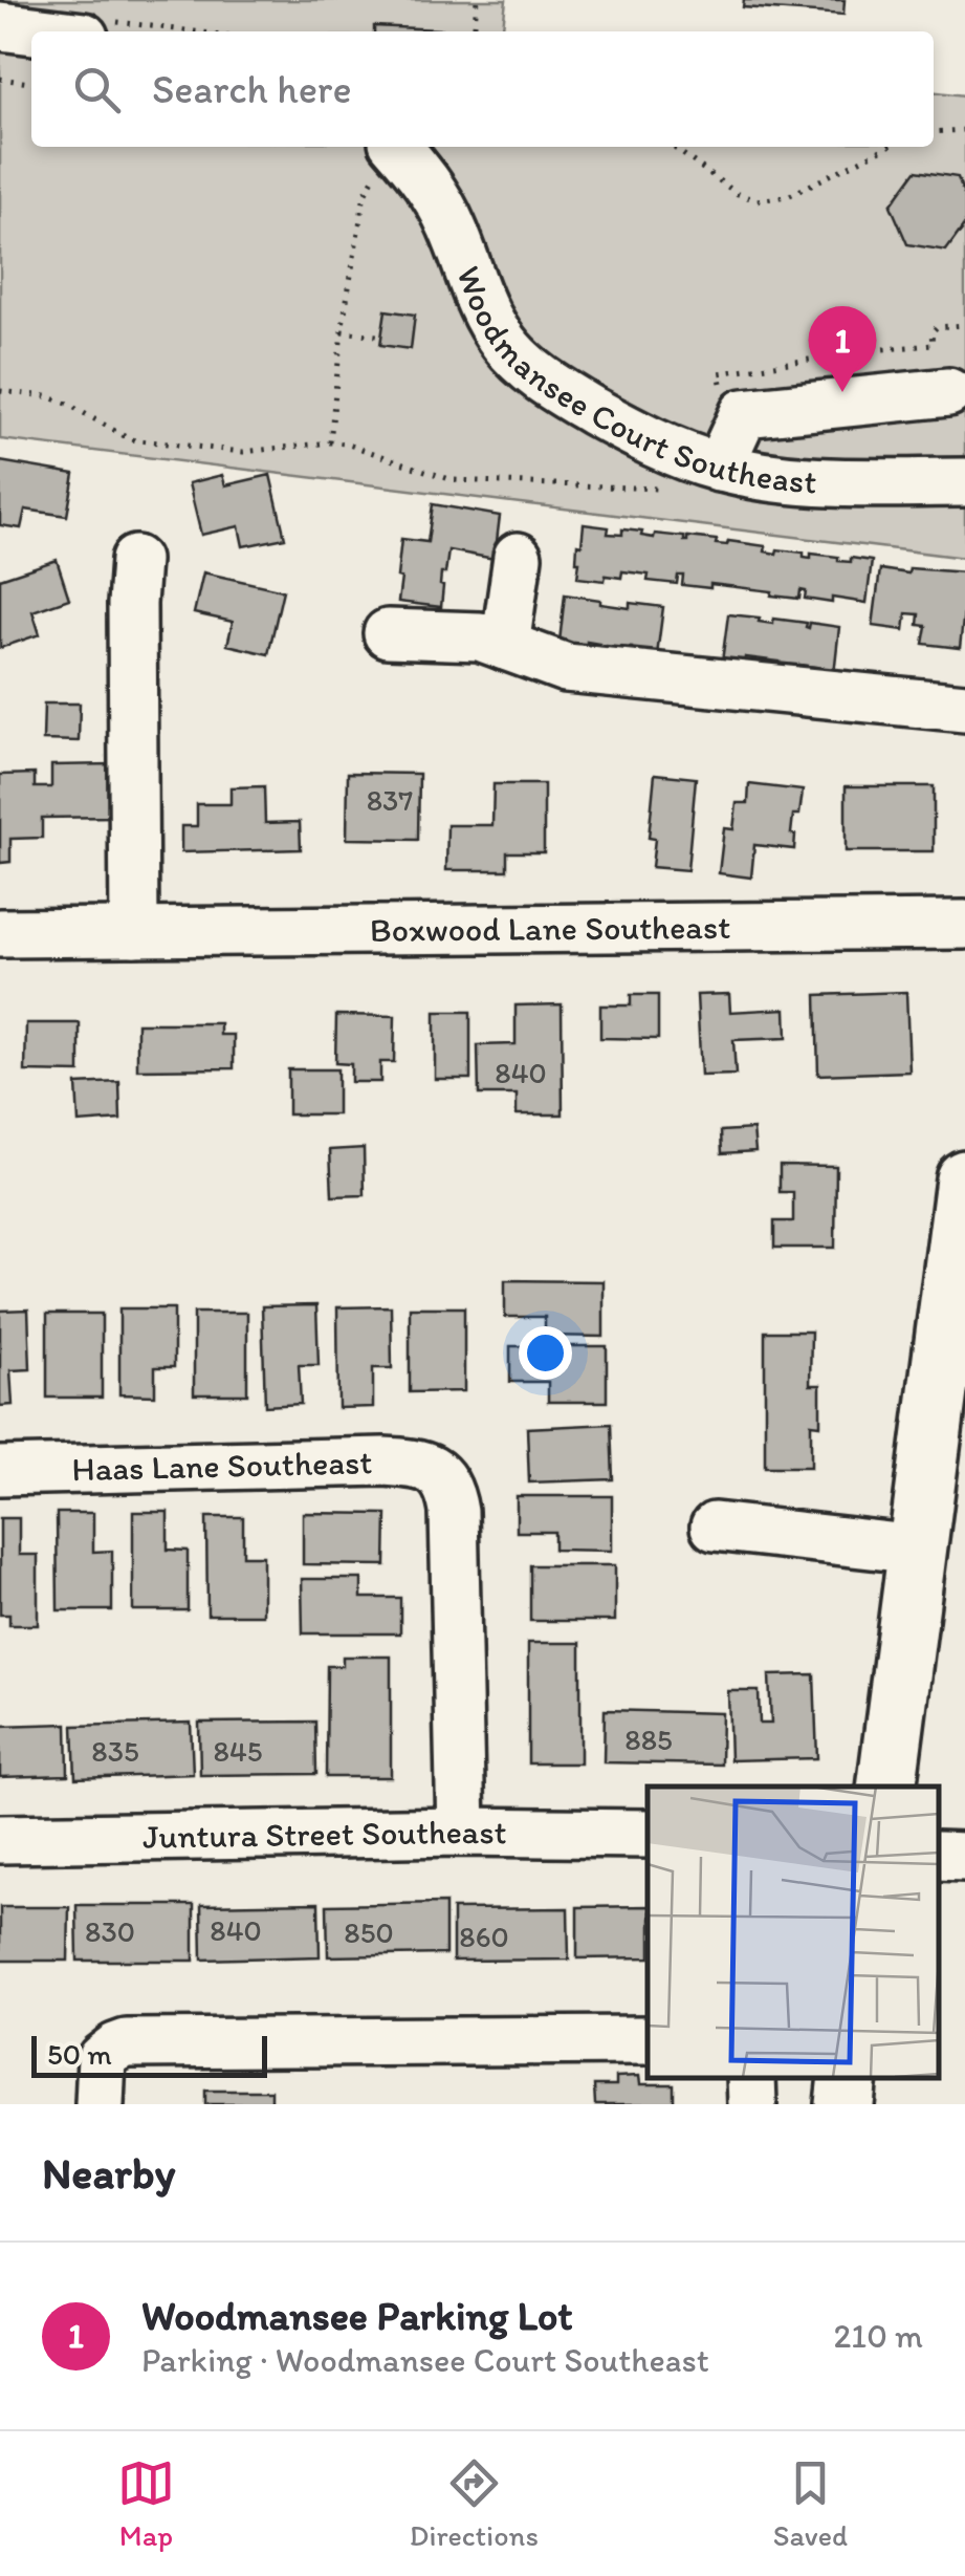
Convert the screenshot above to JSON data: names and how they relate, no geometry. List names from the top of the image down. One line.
{"streets":{"street":["Woodmansee Court Southeast","Boxwood Lane Southeast","Haas Lane Southeast","Juntura Street Southeast"]},"crossings":[["Haas Lane Southeast","Juntura Street Southeast"]],"house_numbers":["837","840","885","835","845","840","830","850","860"],"scale_bar":"50 m","page":{"search":"Search here","pins":"1","scale":"50 m","heading":"Nearby","list":[{"mark":"1","name":"Woodmansee Parking Lot","note":"Parking · Woodmansee Court Southeast","value":"210 m"}],"nav":["Map","Directions","Saved"]}}
